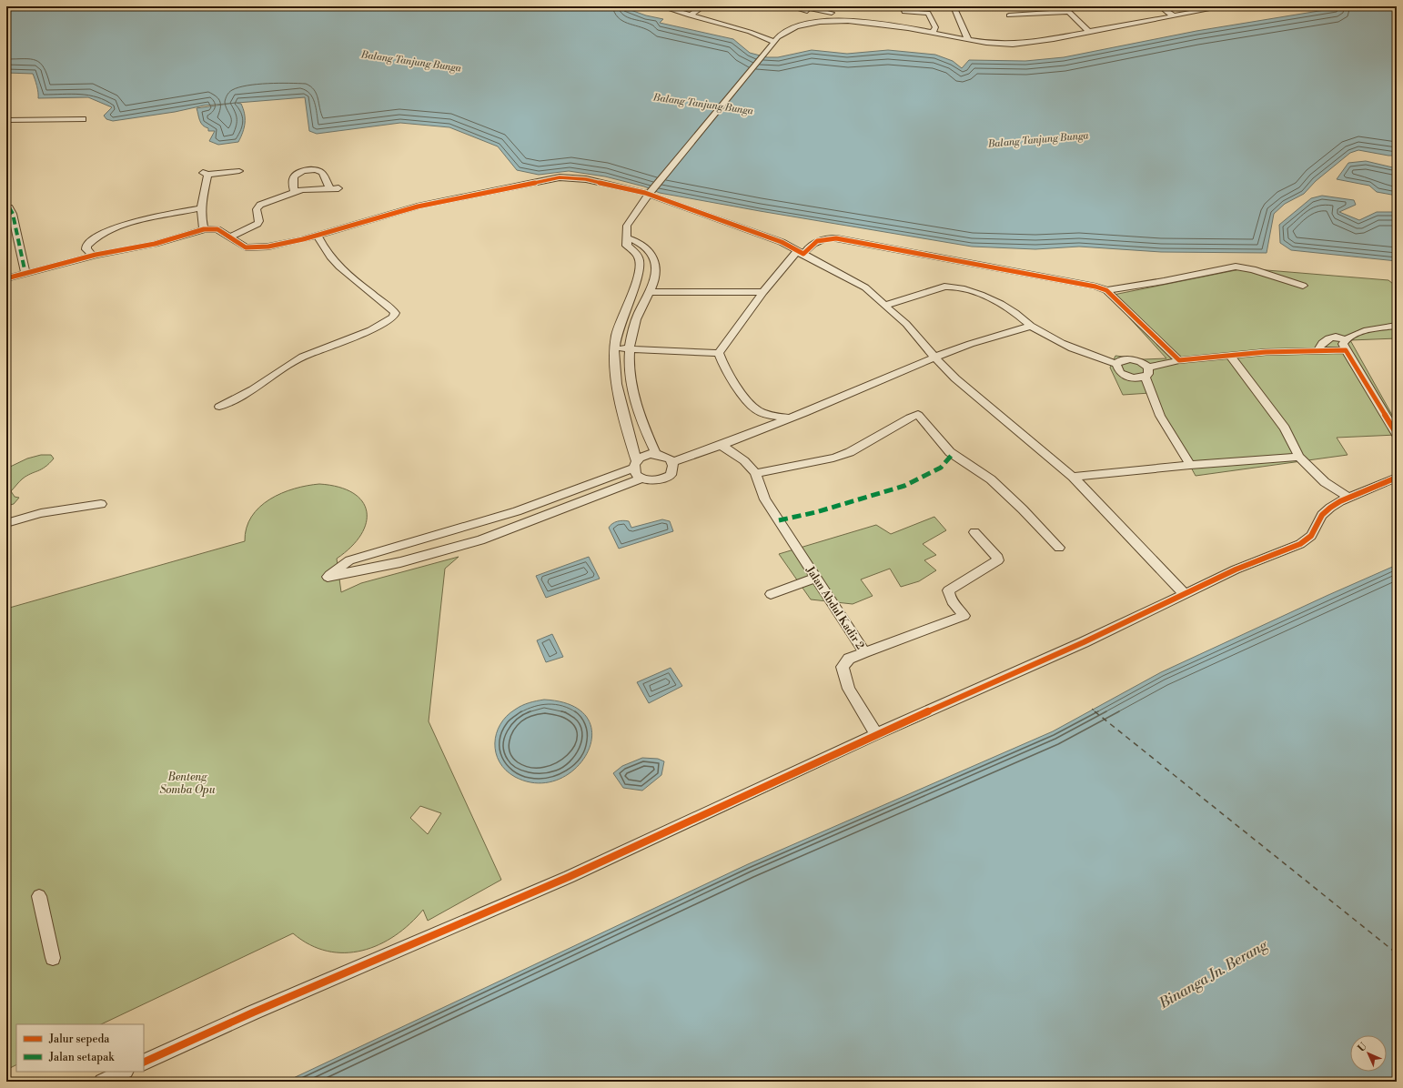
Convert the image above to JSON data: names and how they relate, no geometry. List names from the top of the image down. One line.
{"streets":{"street":["Jalan Abdul Kadir 2"]},"water":["Balang Tanjung Bunga","Binanga Jn. Berang"],"parks":["Benteng Somba Opu"],"legend":["Jalur sepeda","Jalan setapak"],"north":"top left"}
